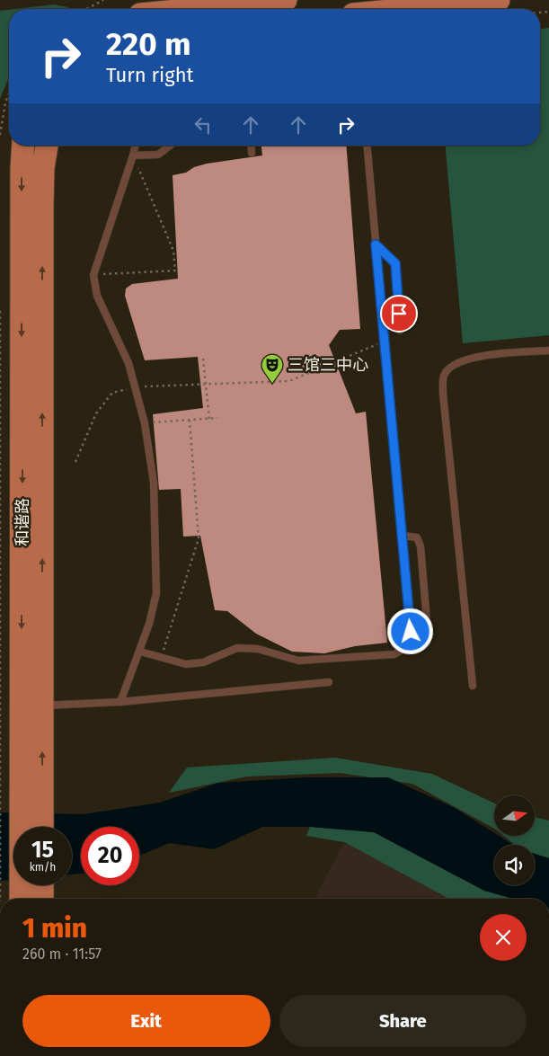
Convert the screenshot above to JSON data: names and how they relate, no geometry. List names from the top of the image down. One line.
{"streets":{"main road":["和谐路"]},"places":{"theatre":["三馆三中心"]},"north":"right","page":{"turn":["220 m","Turn right"],"speed":"15 km/h","limit":"20","heading":["1 min","260 m · 11:57"],"buttons":["Exit","Share"]}}
